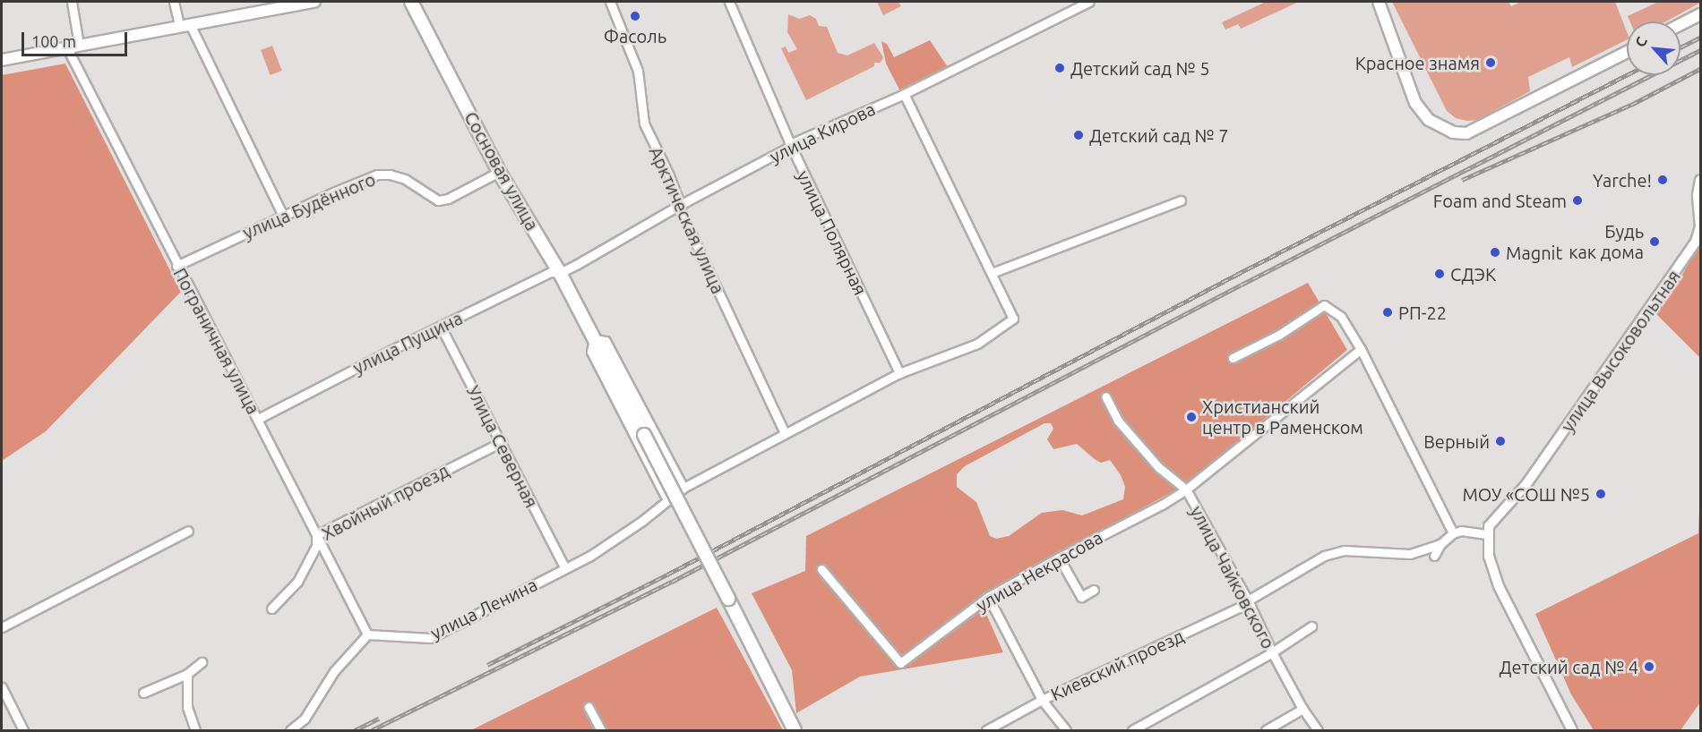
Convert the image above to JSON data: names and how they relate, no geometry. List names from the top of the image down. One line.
{"streets":{"main road":["Сосновая улица"],"street":["улица Кирова","улица Будённого","Арктическая улица","улица Полярная","Пограничная улица","улица Пущина","улица Высоковольтная","Улица Северная","Хвойный проезд","улица Некрасова","улица Чайковского","улица Ленина","Киевский проезд"]},"crossings":[["улица Кирова","Сосновая улица"],["улица Кирова","Арктическая улица"],["улица Кирова","улица Полярная"],["улица Кирова","улица Пущина"],["Сосновая улица","улица Будённого"],["Сосновая улица","улица Пущина"],["улица Будённого","Пограничная улица"],["Арктическая улица","улица Ленина"],["улица Полярная","улица Ленина"],["Пограничная улица","улица Пущина"],["Пограничная улица","Хвойный проезд"],["Пограничная улица","улица Ленина"],["улица Пущина","Улица Северная"],["Улица Северная","Хвойный проезд"],["Улица Северная","улица Ленина"],["улица Некрасова","улица Чайковского"],["улица Чайковского","Киевский проезд"]],"places":["Фасоль","Красное знамя","Детский сад № 5","Детский сад № 7","Yarche!","Foam and Steam","Будь как дома","Magnit","СДЭК","РП-22","Христианский центр в Раменском","Верный","МОУ «СОШ №5","Детский сад № 4"],"scale_bar":"100 m","north":"top left"}
